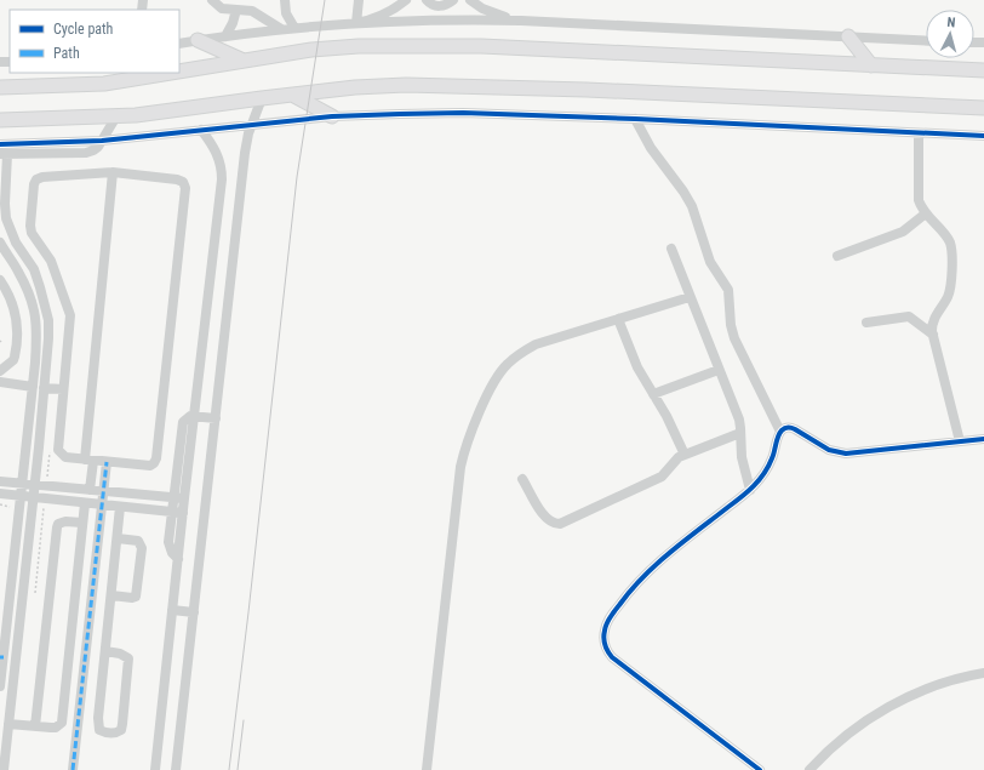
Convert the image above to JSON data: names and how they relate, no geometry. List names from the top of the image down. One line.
{"legend":["Cycle path","Path"],"north":"top"}
